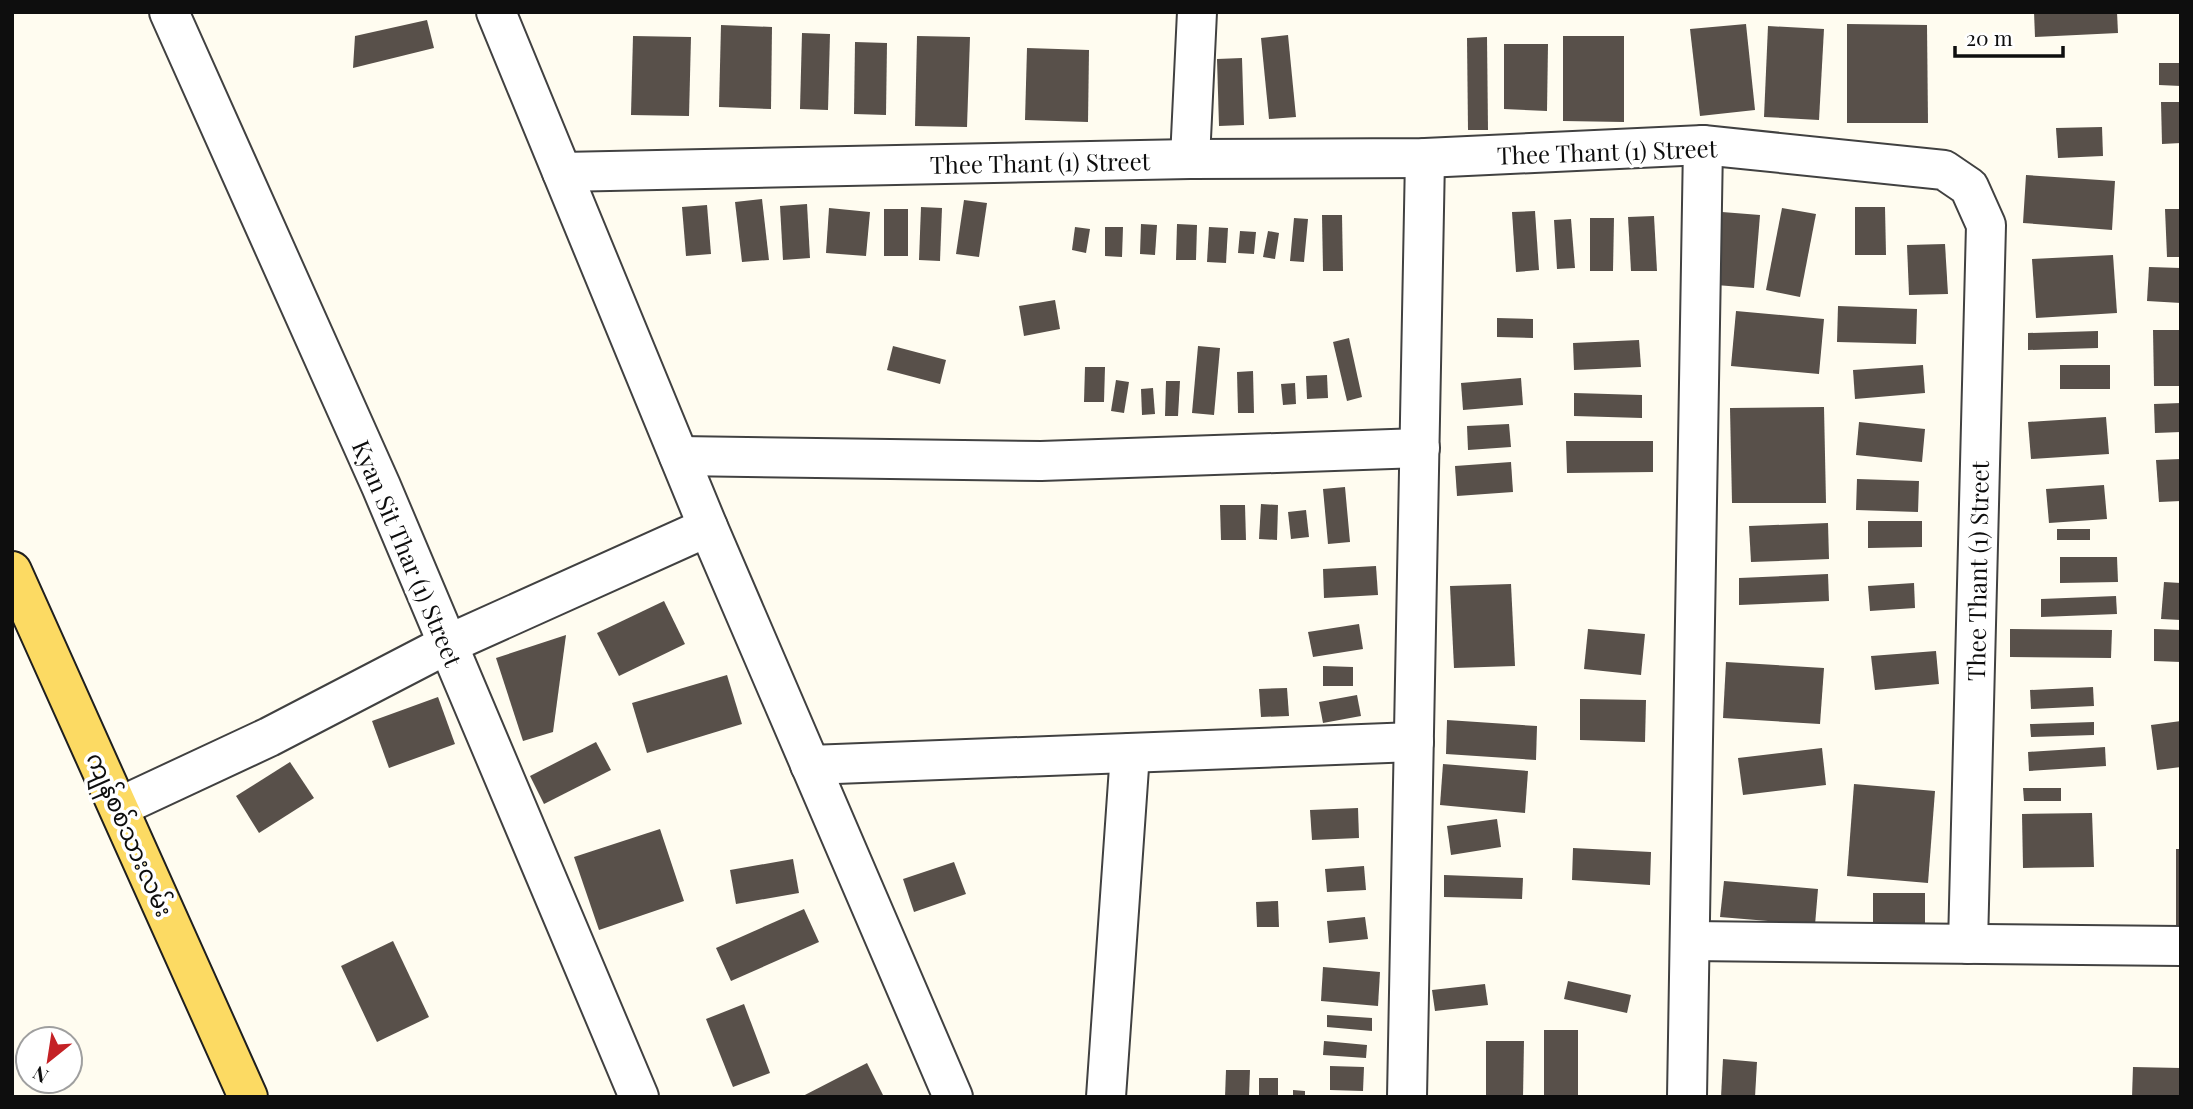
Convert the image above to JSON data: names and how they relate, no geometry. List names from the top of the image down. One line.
{"streets":{"main road":["ကျန်စစ်သားလမ်း"],"street":["Thee Thant (1) Street","Kyan Sit Thar (1) Street"]},"scale_bar":"20 m","north":"bottom left"}
